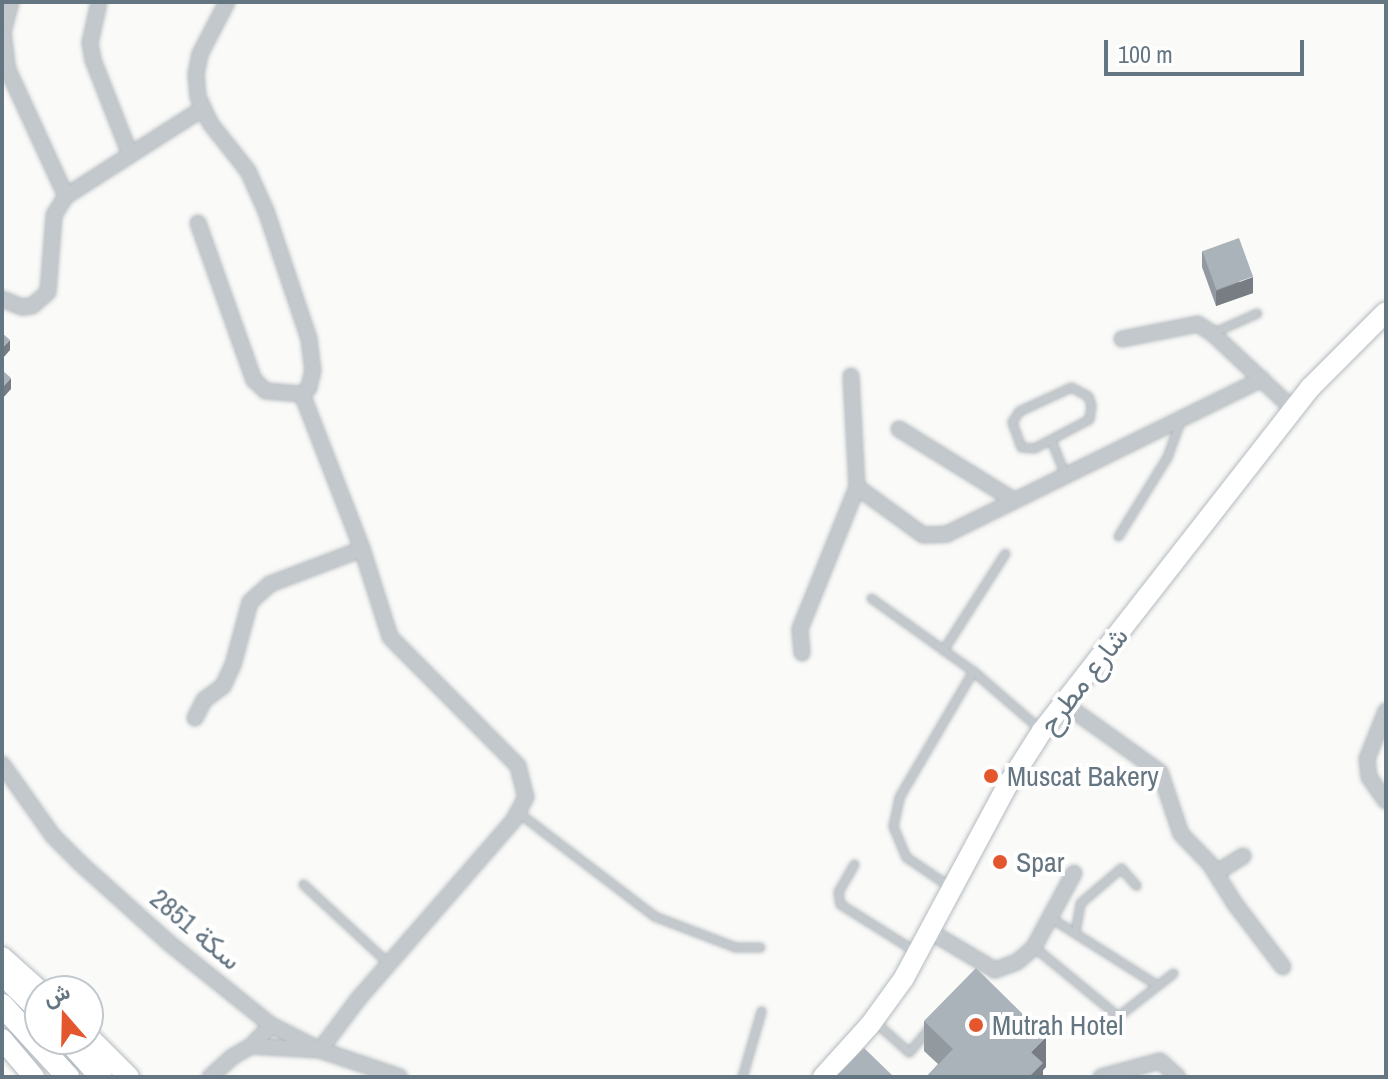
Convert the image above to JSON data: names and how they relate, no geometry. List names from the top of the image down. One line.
{"streets":{"main road":["شارع مطرح"],"street":["سكة 2851"]},"places":["Muscat Bakery","Spar","Mutrah Hotel"],"scale_bar":"100 m","north":"top"}
